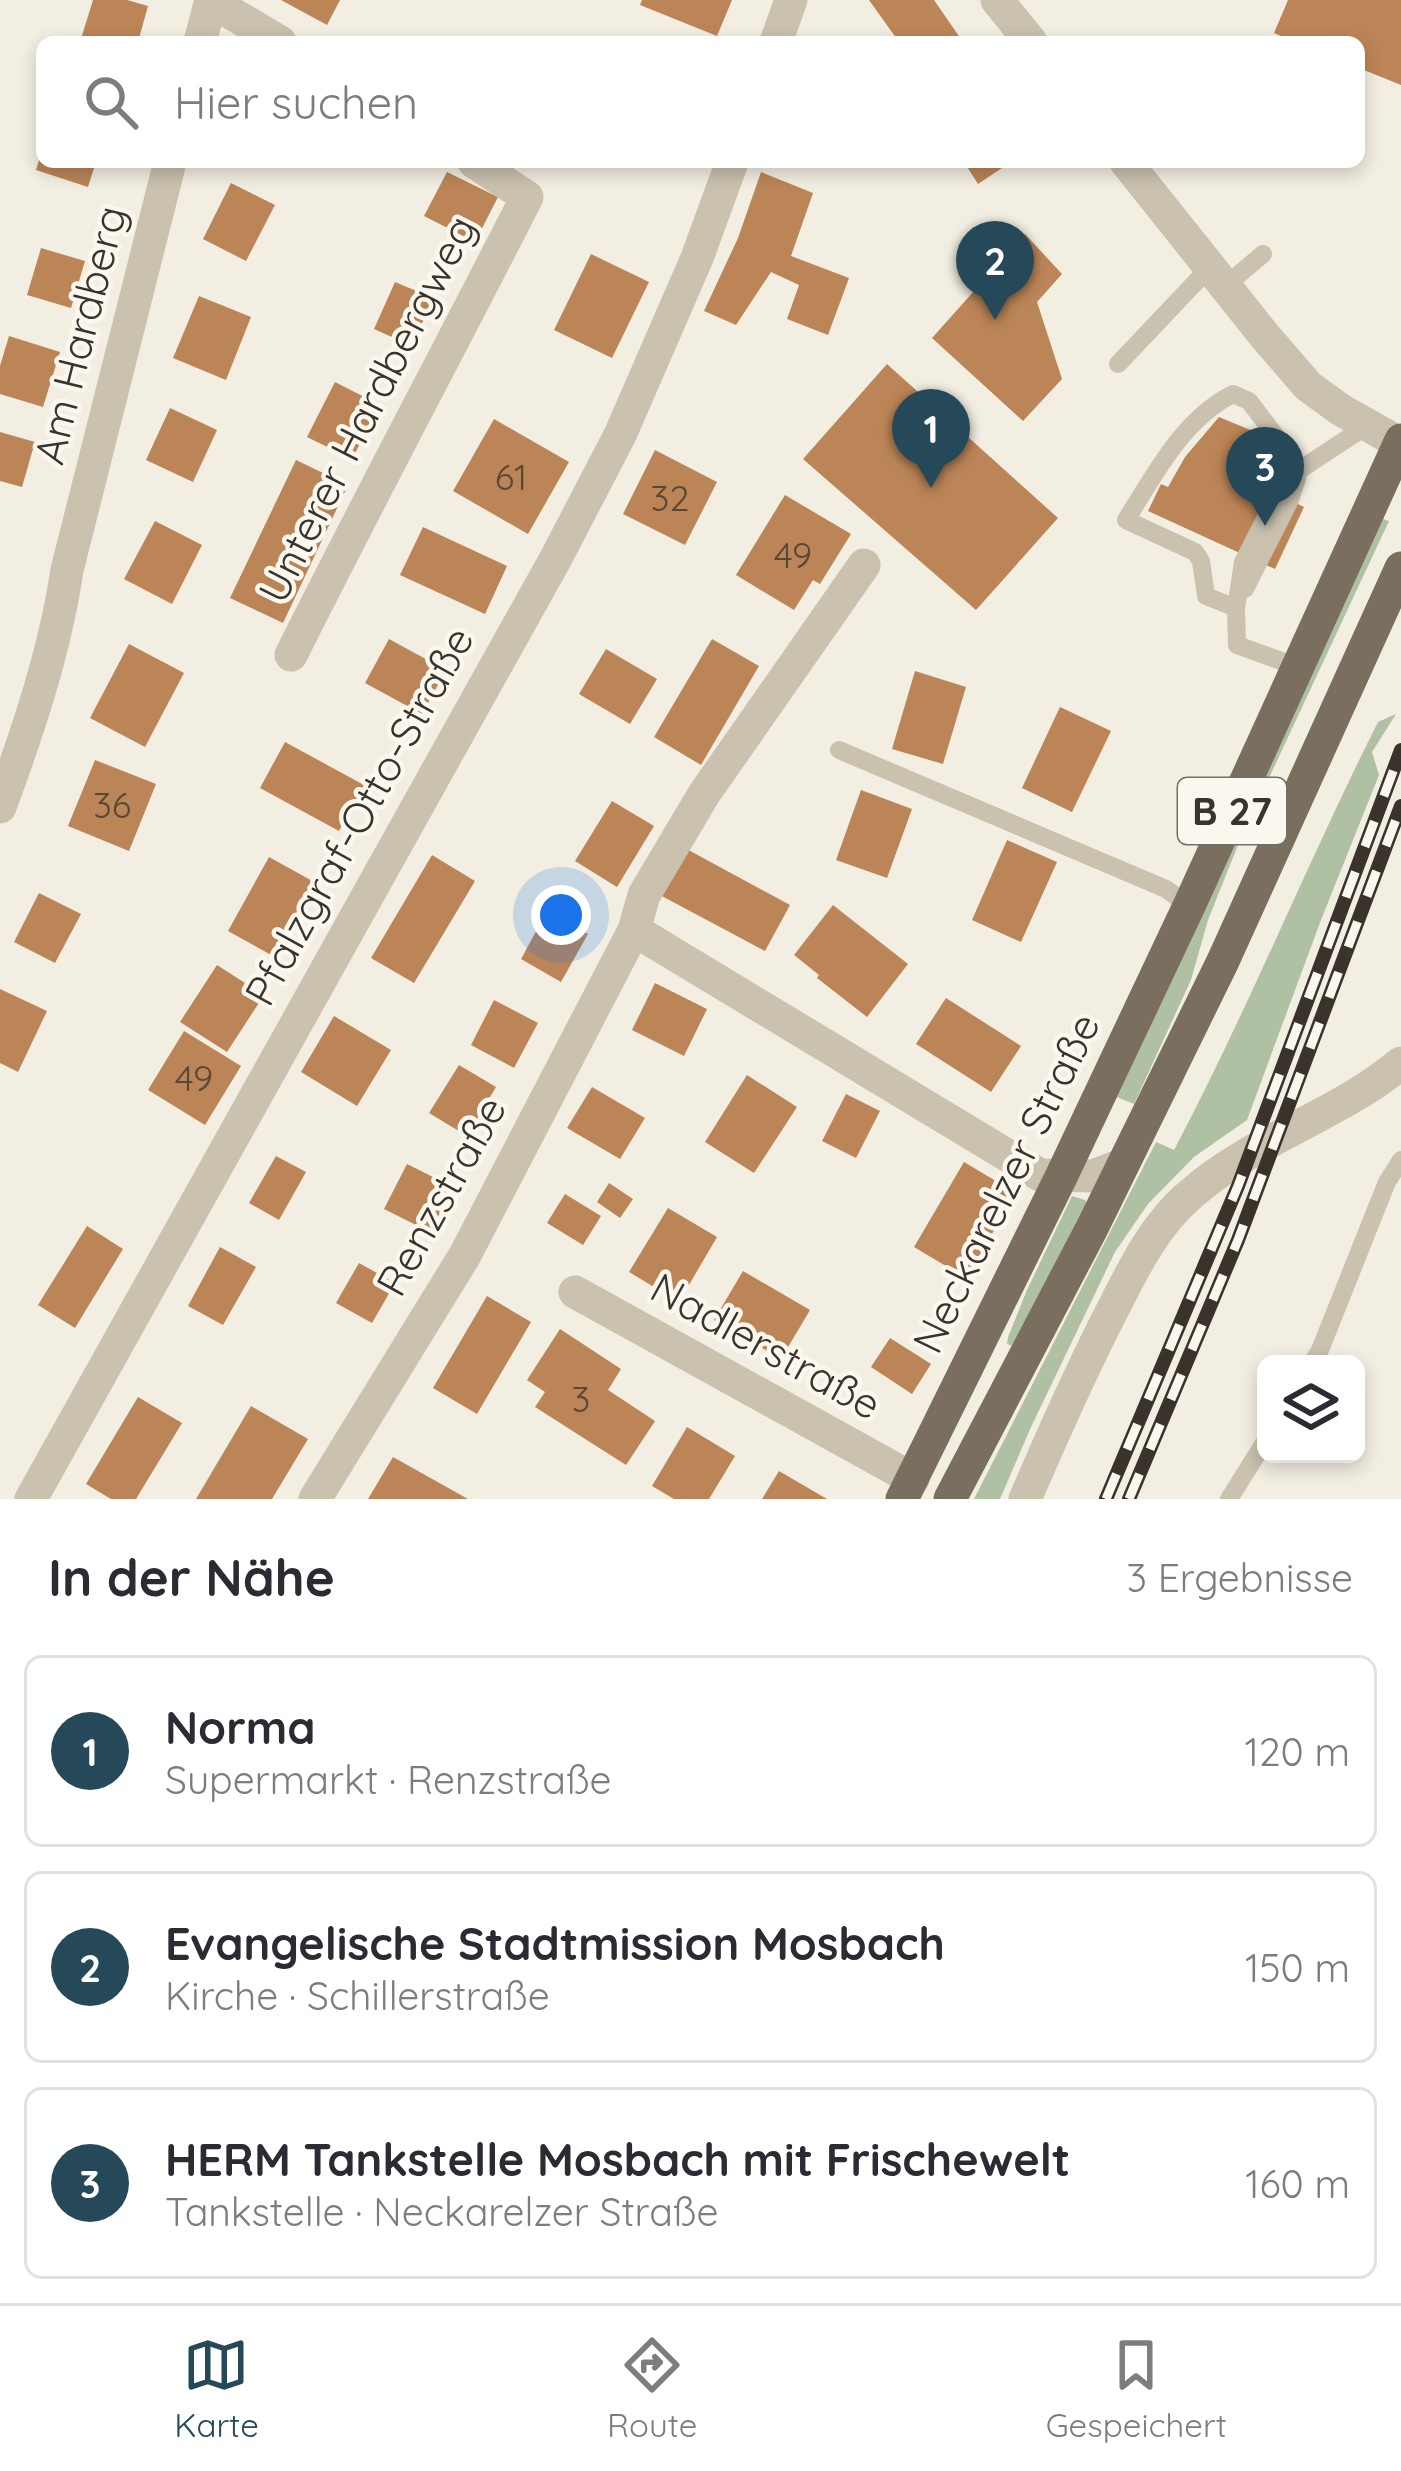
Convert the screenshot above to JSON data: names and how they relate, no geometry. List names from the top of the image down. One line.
{"streets":{"main road":["B 27","Neckarelzer Straße"],"street":["Am Hardberg","Unterer Hardbergweg","Pfalzgraf-Otto-Straße","Renzstraße","Nadlerstraße"]},"crossings":[["Neckarelzer Straße","Nadlerstraße"]],"house_numbers":["61","32","49","36","49","3"],"page":{"search":"Hier suchen","pins":["2","1","3"],"heading":["In der Nähe","3 Ergebnisse"],"list":[{"mark":"1","name":"Norma","note":"Supermarkt · Renzstraße","value":"120 m"},{"mark":"2","name":"Evangelische Stadtmission Mosbach","note":"Kirche · Schillerstraße","value":"150 m"},{"mark":"3","name":"HERM Tankstelle Mosbach mit Frischewelt","note":"Tankstelle · Neckarelzer Straße","value":"160 m"}],"nav":["Karte","Route","Gespeichert"]}}
